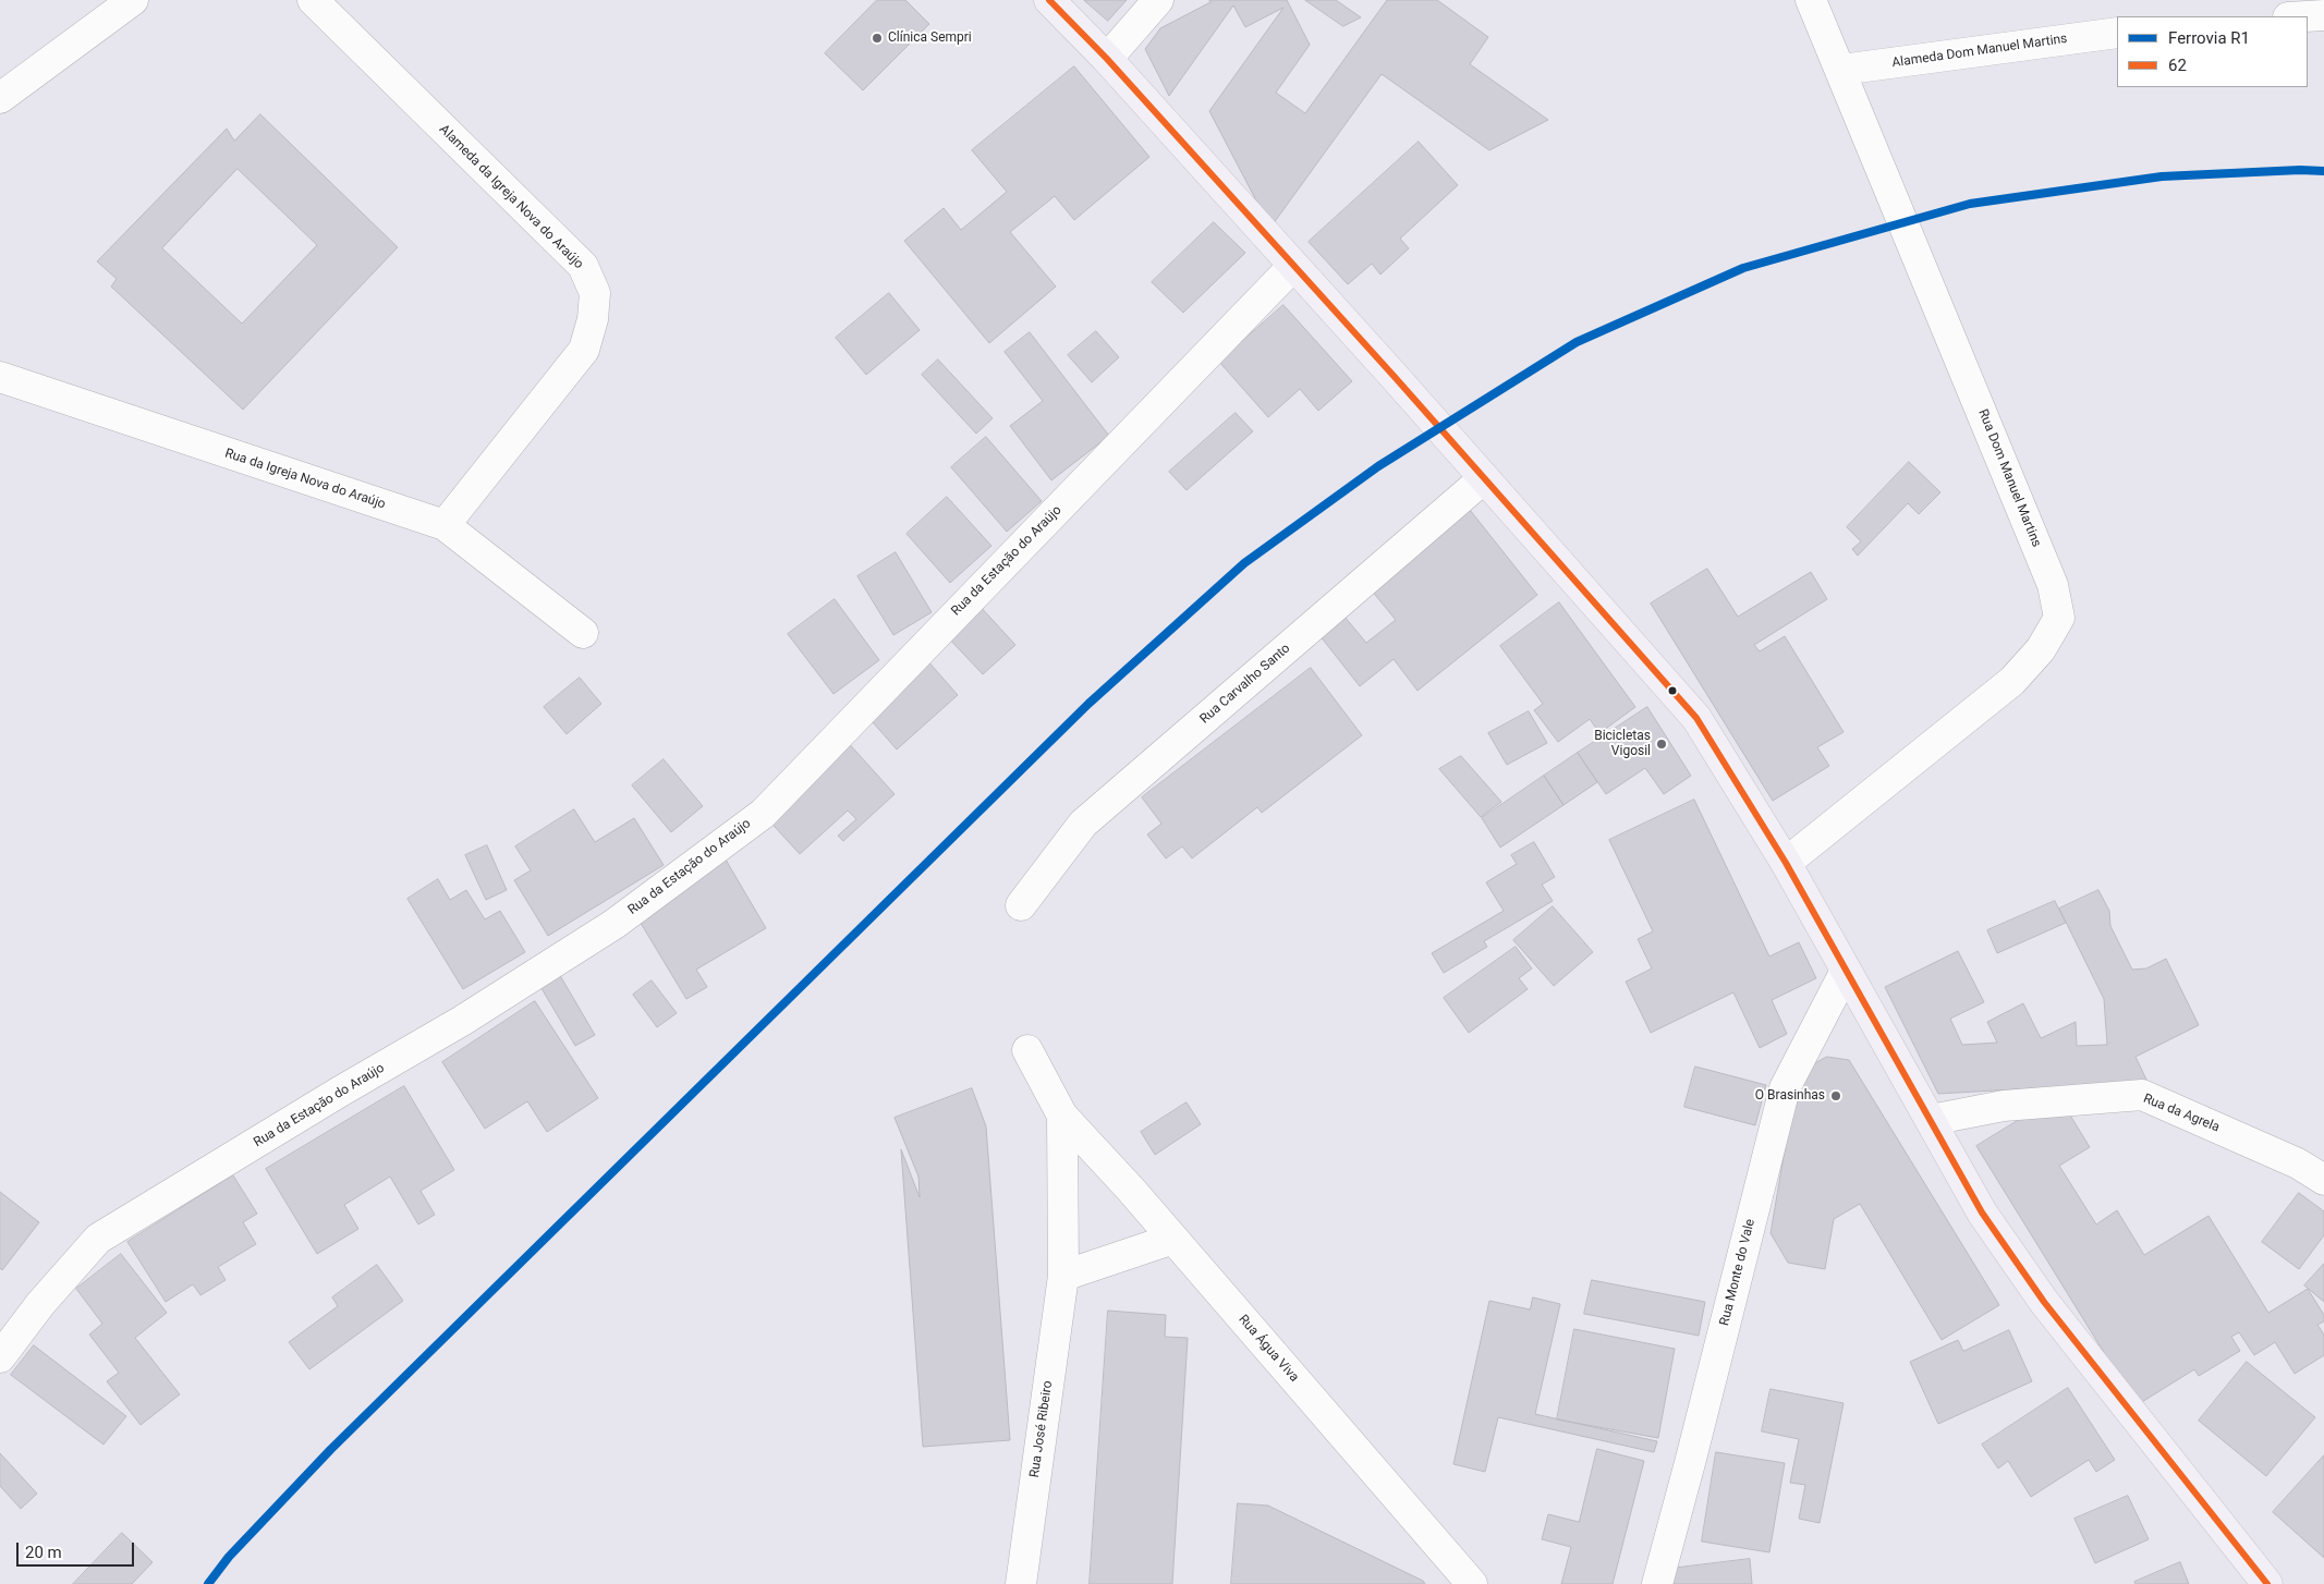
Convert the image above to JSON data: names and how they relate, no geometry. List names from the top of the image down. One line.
{"streets":{"street":["Alameda Dom Manuel Martins","Alameda da Igreja Nova do Araújo","Rua Dom Manuel Martins","Rua da Igreja Nova do Araújo","Rua da Estação do Araújo","Rua Carvalho Santo","Rua da Agrela","Rua Monte do Vale","Rua Água Viva","Rua José Ribeiro"]},"crossings":[["Alameda Dom Manuel Martins","Rua Dom Manuel Martins"],["Alameda da Igreja Nova do Araújo","Rua da Igreja Nova do Araújo"],["Rua Água Viva","Rua José Ribeiro"]],"places":["Clínica Sempri","Bicicletas Vigosil","O Brasinhas"],"lines":["transit line 62","rail line R1"],"legend":["Ferrovia R1","62"],"scale_bar":"20 m"}
